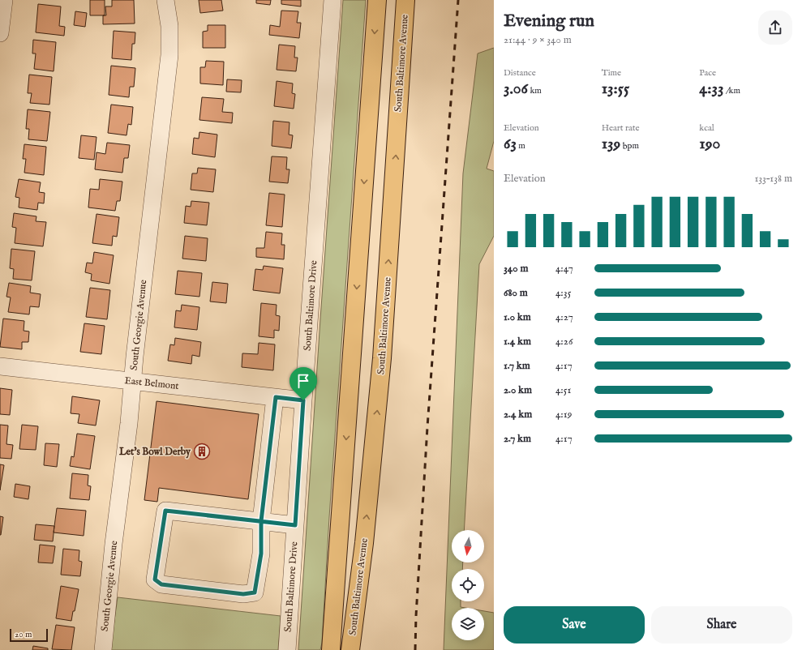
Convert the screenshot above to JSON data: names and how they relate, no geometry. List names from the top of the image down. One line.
{"streets":{"main road":["South Baltimore Avenue"],"street":["South Baltimore Drive","South Georgie Avenue","East Belmont"]},"crossings":[["South Baltimore Drive","East Belmont"],["South Georgie Avenue","East Belmont"]],"places":{"building":["Let's Bowl Derby"]},"scale_bar":"20 m","north":"bottom","page":{"heading":["Evening run","21:44 · 9 × 340 m"],"stats":[["Distance","3.06 km"],["Time","13:55"],["Pace","4:33 /km"],["Elevation","63 m"],["Heart rate","139 bpm"],["kcal","190"]],"chart":["Elevation","133–138 m"],"list":[{"name":"340 m","note":"4:47"},{"name":"680 m","note":"4:35"},{"name":"1.0 km","note":"4:27"},{"name":"1.4 km","note":"4:26"},{"name":"1.7 km","note":"4:17"},{"name":"2.0 km","note":"4:51"},{"name":"2.4 km","note":"4:19"},{"name":"2.7 km","note":"4:17"}],"buttons":["Save","Share"],"scale":"20 m"}}
